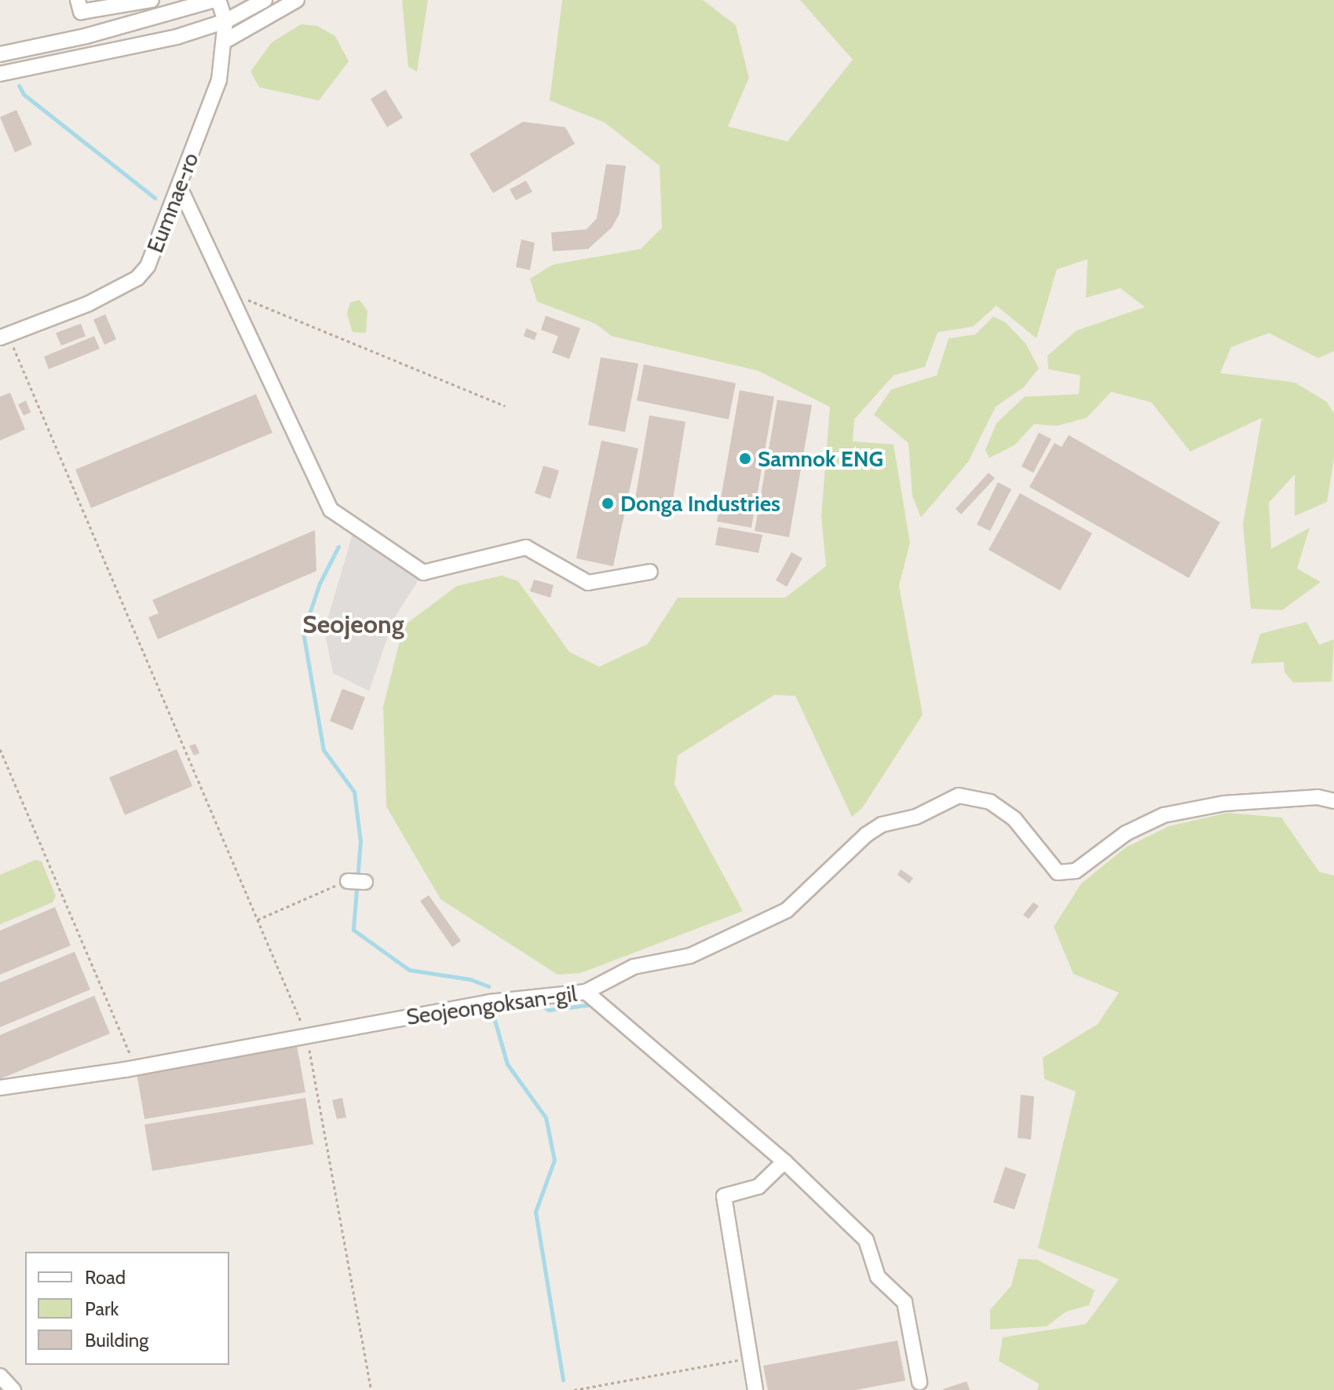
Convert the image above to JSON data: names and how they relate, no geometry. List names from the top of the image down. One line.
{"streets":{"street":["Eumnae-ro","Seojeongoksan-gil"]},"districts":["Seojeong"],"places":["Samnok ENG","Donga Industries"],"legend":["Road","Park","Building"]}
